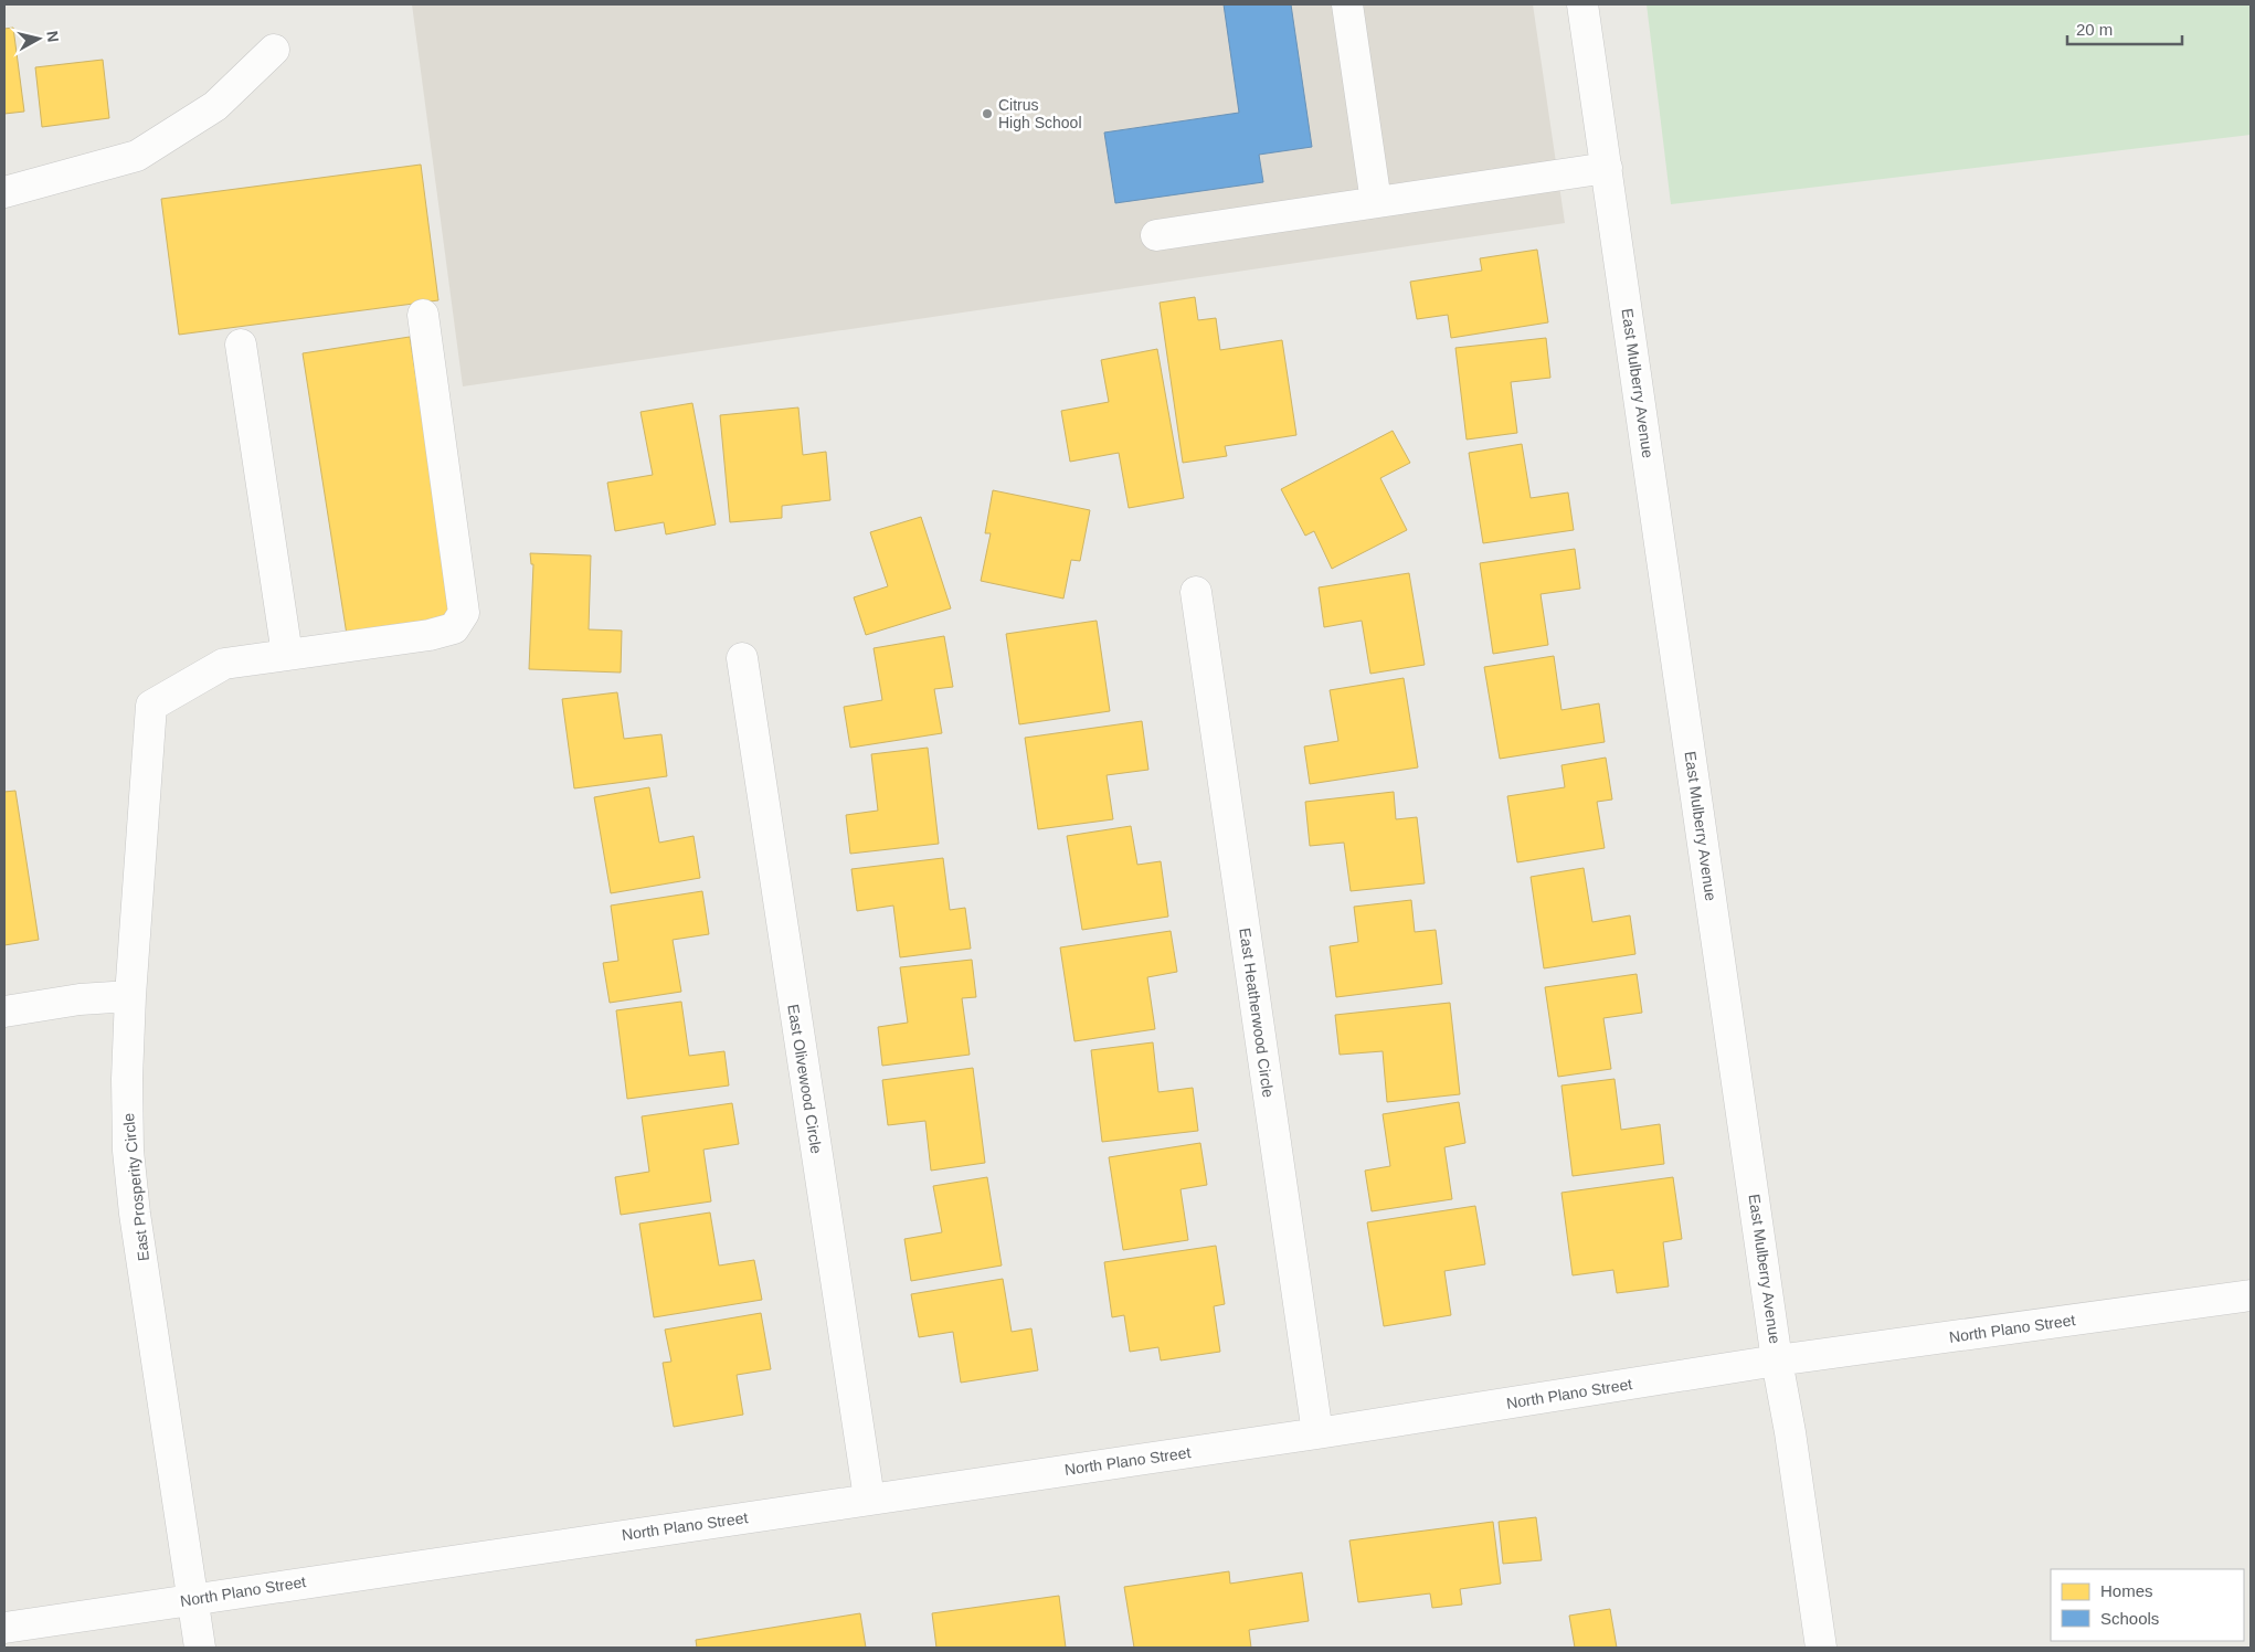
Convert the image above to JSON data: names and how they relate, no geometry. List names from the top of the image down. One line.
{"streets":{"street":["East Mulberry Avenue","East Heatherwood Circle","East Olivewood Circle","East Prosperity Circle","North Plano Street"]},"crossings":[["East Mulberry Avenue","North Plano Street"],["East Heatherwood Circle","North Plano Street"],["East Olivewood Circle","North Plano Street"],["East Prosperity Circle","North Plano Street"]],"places":["Citrus High School"],"legend":["Homes","Schools"],"scale_bar":"20 m","north":"right"}
